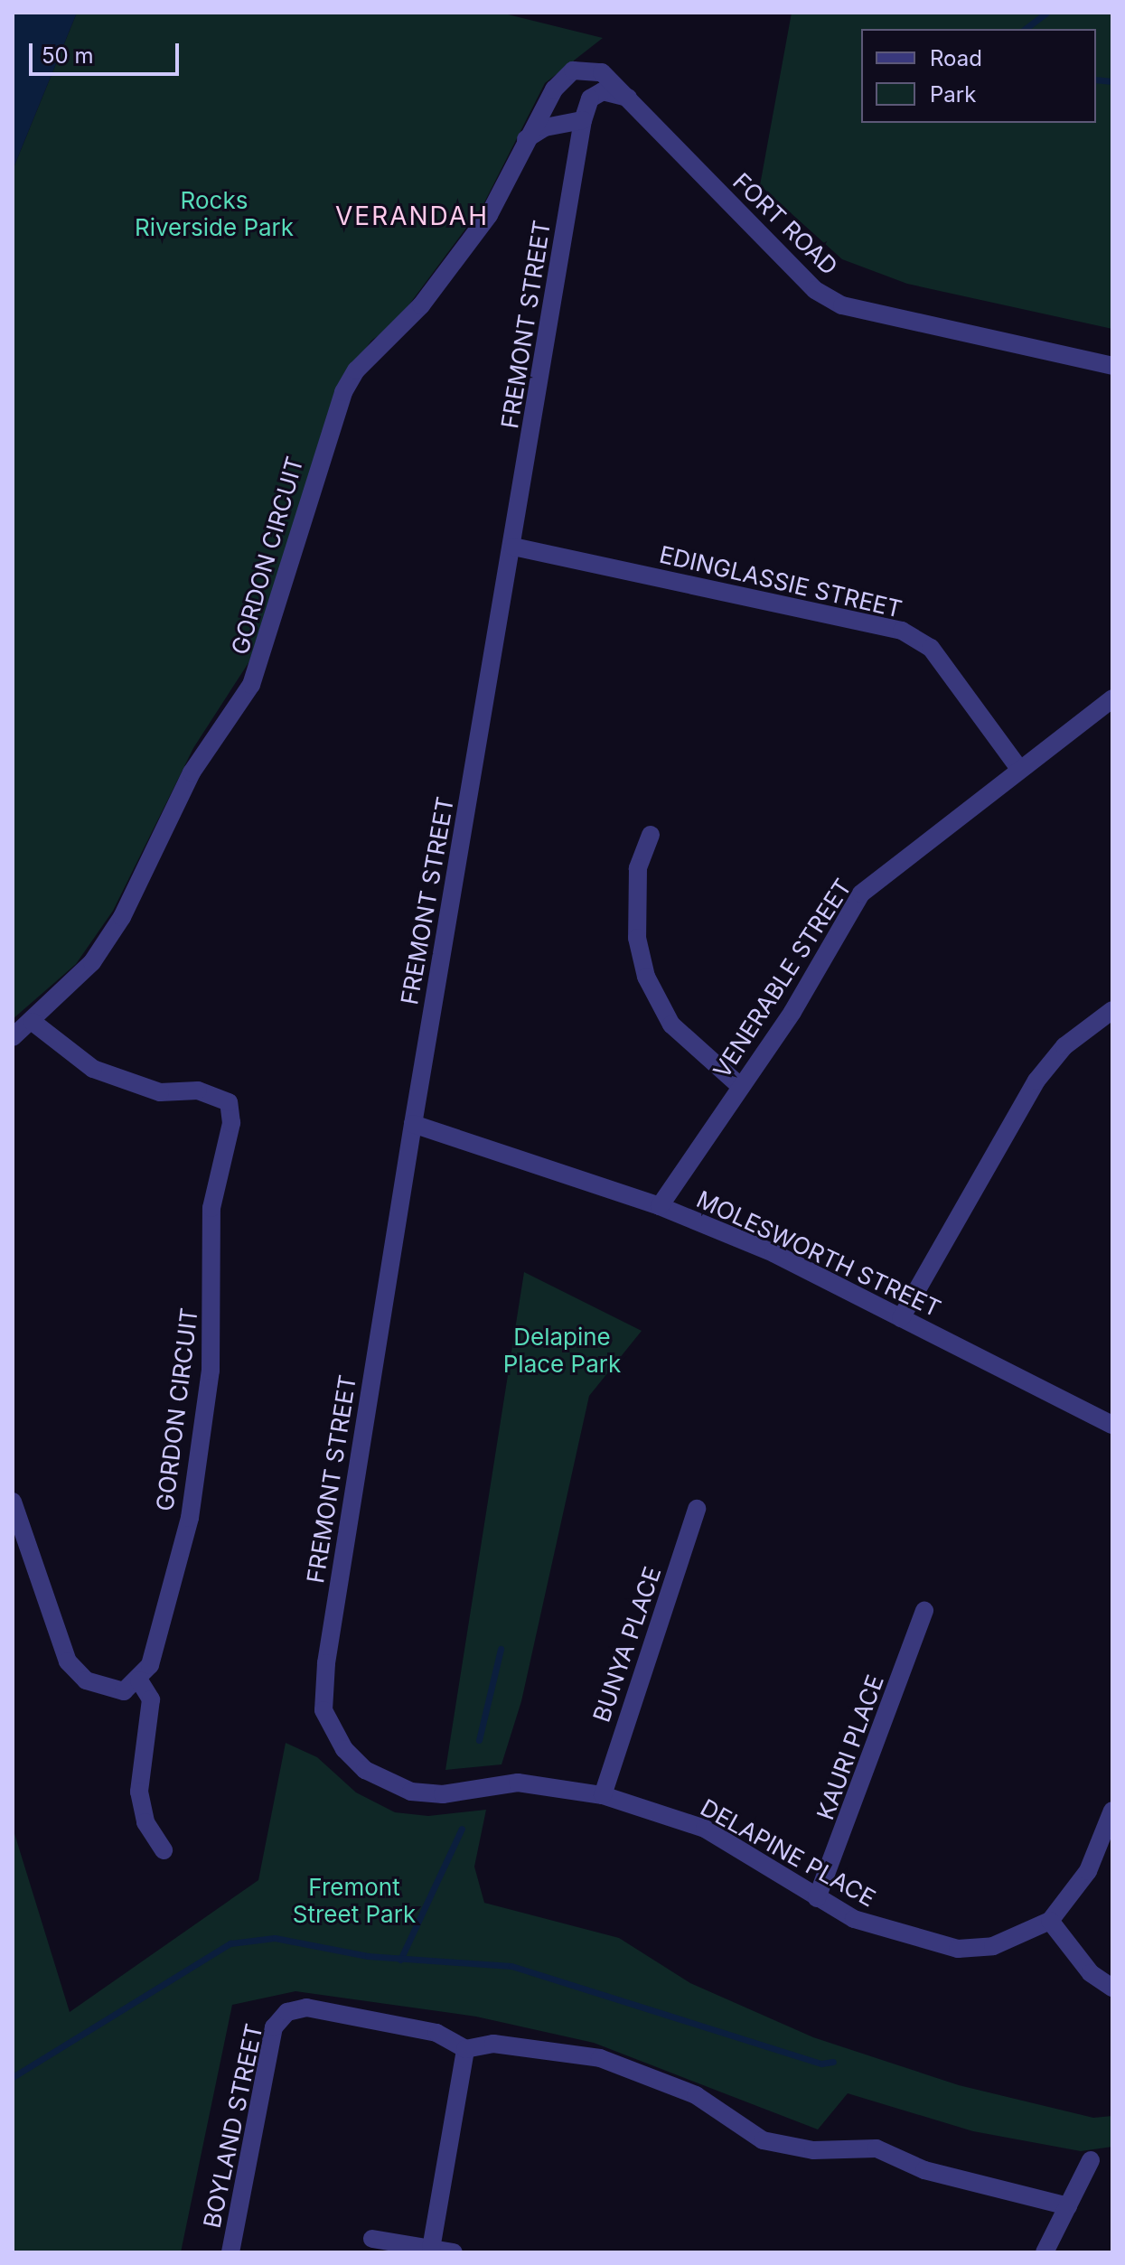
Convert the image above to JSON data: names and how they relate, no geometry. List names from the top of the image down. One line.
{"streets":{"street":["FORT ROAD","FREMONT STREET","GORDON CIRCUIT","EDINGLASSIE STREET","VENERABLE STREET","MOLESWORTH STREET","BUNYA PLACE","KAURI PLACE","DELAPINE PLACE","BOYLAND STREET"]},"crossings":[["FORT ROAD","FREMONT STREET"],["FORT ROAD","GORDON CIRCUIT"],["FREMONT STREET","GORDON CIRCUIT"],["FREMONT STREET","EDINGLASSIE STREET"],["FREMONT STREET","MOLESWORTH STREET"],["FREMONT STREET","DELAPINE PLACE"],["EDINGLASSIE STREET","VENERABLE STREET"],["VENERABLE STREET","MOLESWORTH STREET"],["BUNYA PLACE","DELAPINE PLACE"],["KAURI PLACE","DELAPINE PLACE"]],"districts":["VERANDAH"],"parks":["Rocks Riverside Park","Delapine Place Park","Fremont Street Park"],"legend":["Road","Park"],"scale_bar":"50 m"}
